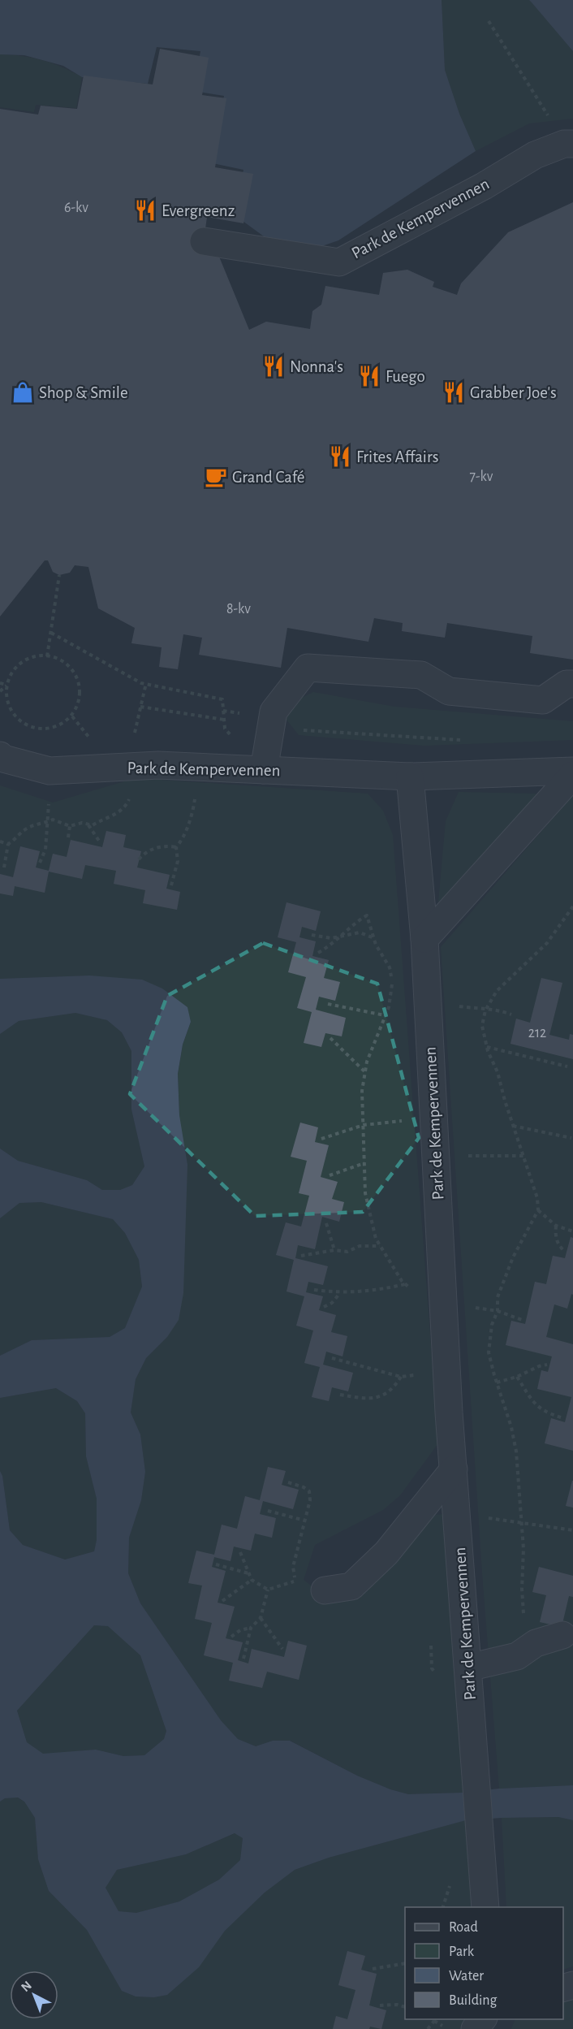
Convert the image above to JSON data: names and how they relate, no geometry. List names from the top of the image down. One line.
{"streets":{"lane":["Park de Kempervennen"]},"places":{"restaurant":["Evergreenz","Nonna's","Fuego","Grabber Joe's","Frites Affairs"],"shop":["Shop & Smile"],"cafe":["Grand Café"]},"house_numbers":["6-kv","7-kv","8-kv","212"],"legend":["Road","Park","Water","Building"],"north":"top left"}
